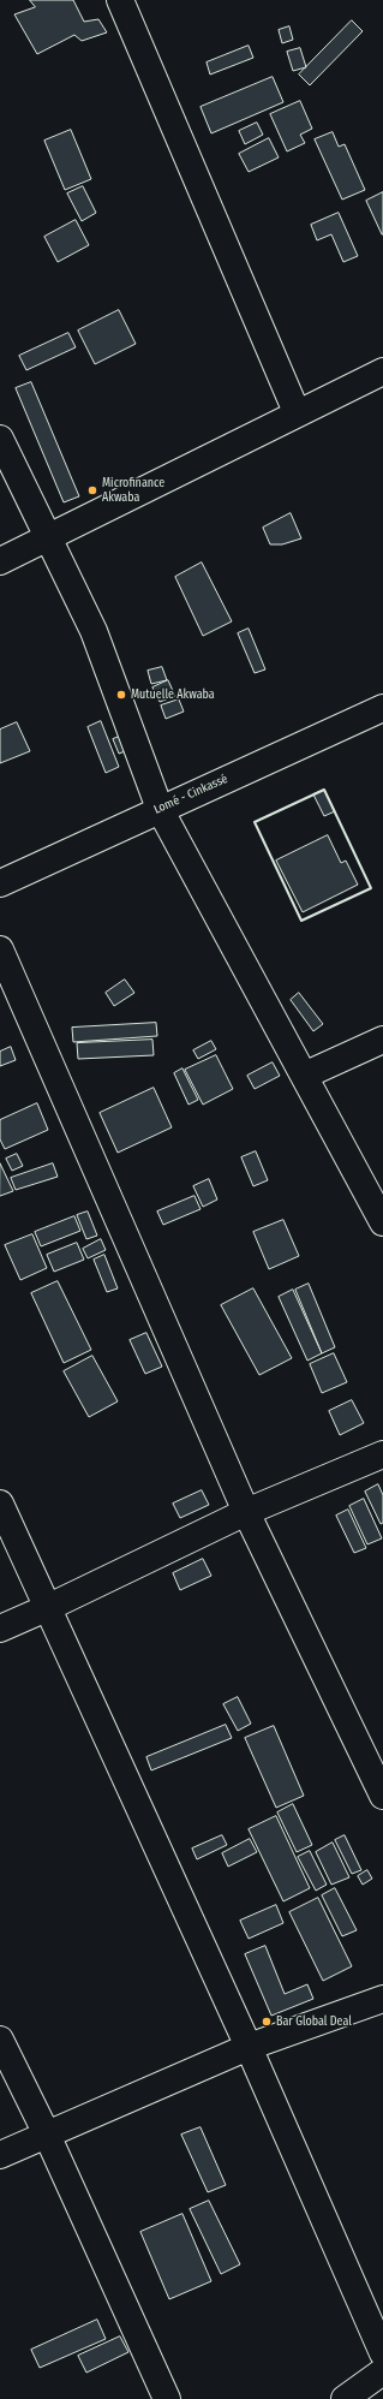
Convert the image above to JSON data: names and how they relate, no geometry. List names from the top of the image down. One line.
{"streets":{"main road":["Lomé - Cinkassé"]},"places":["Microfinance Akwaba","Mutuelle Akwaba","Bar Global Deal"]}
